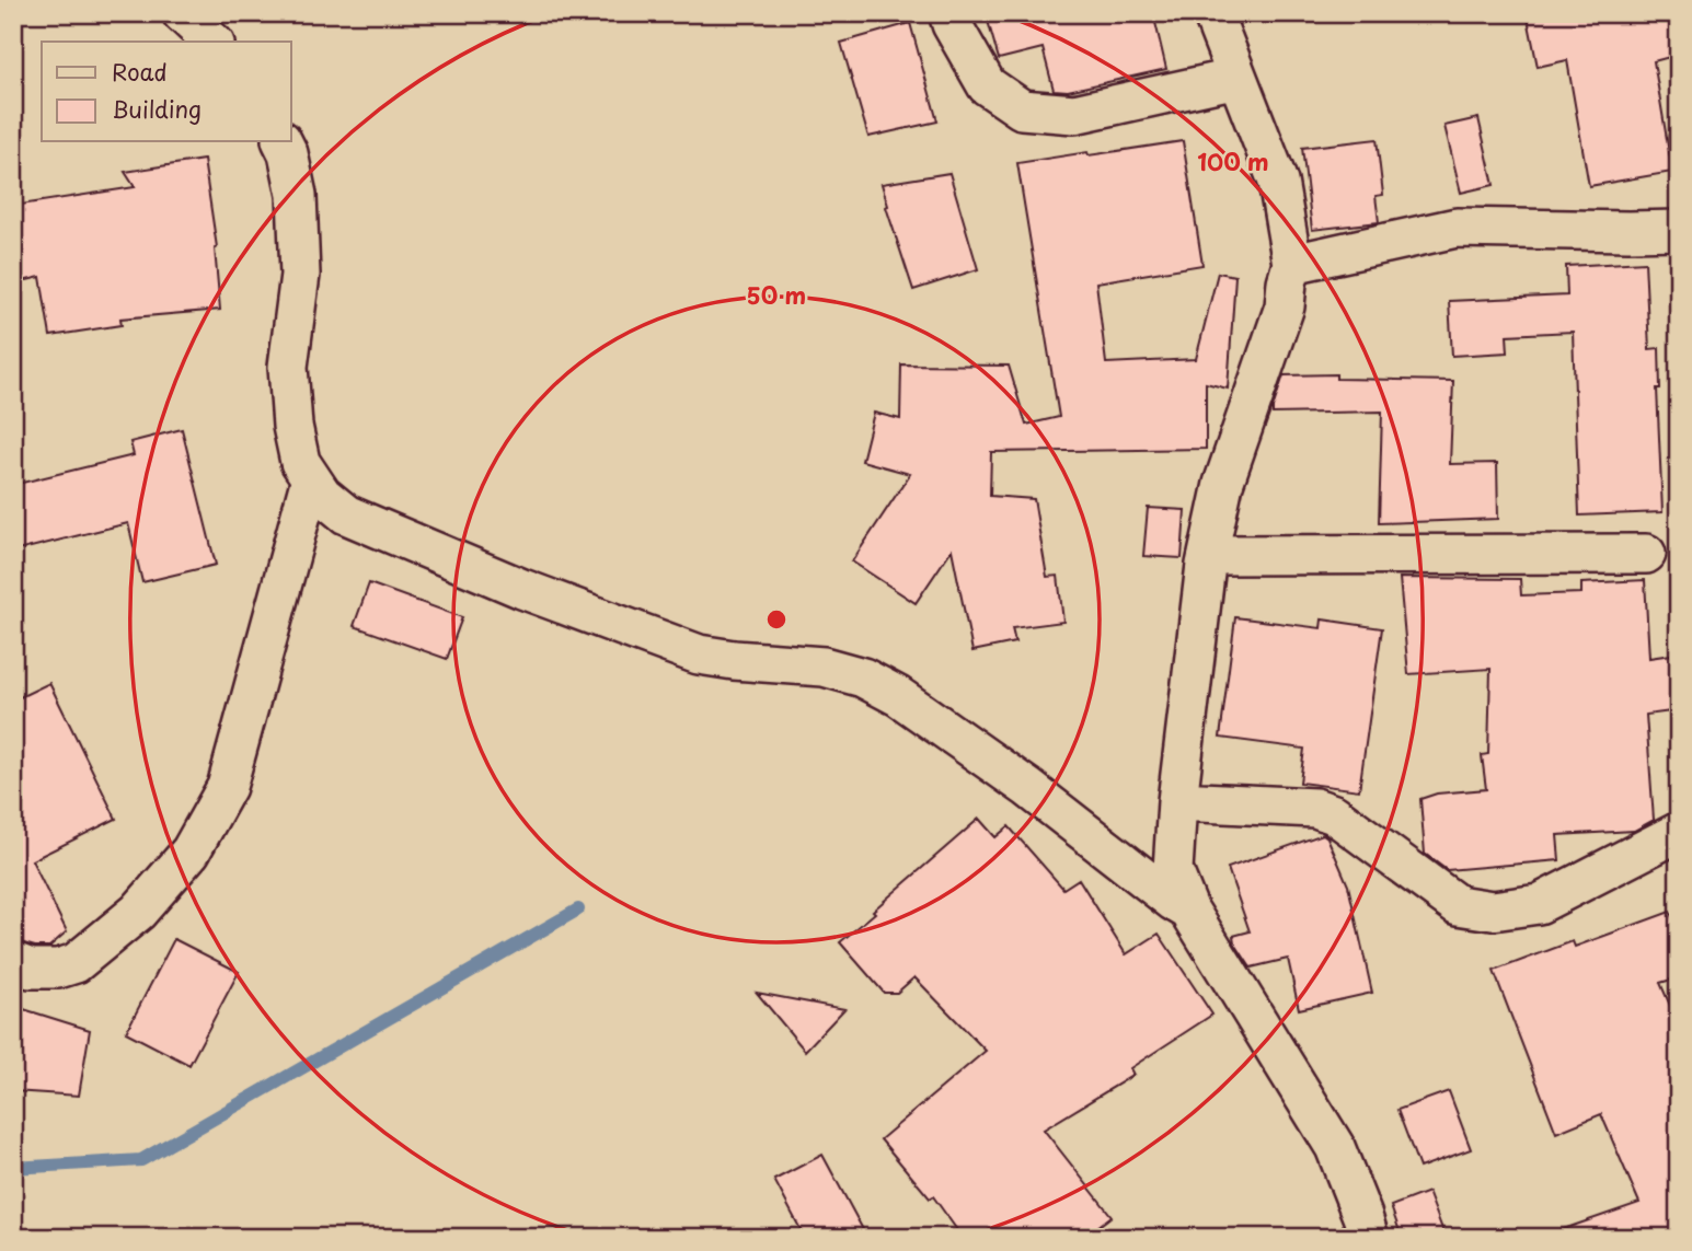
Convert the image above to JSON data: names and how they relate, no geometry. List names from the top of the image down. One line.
{"legend":["Road","Building"],"rings":["100 m","50 m"]}
